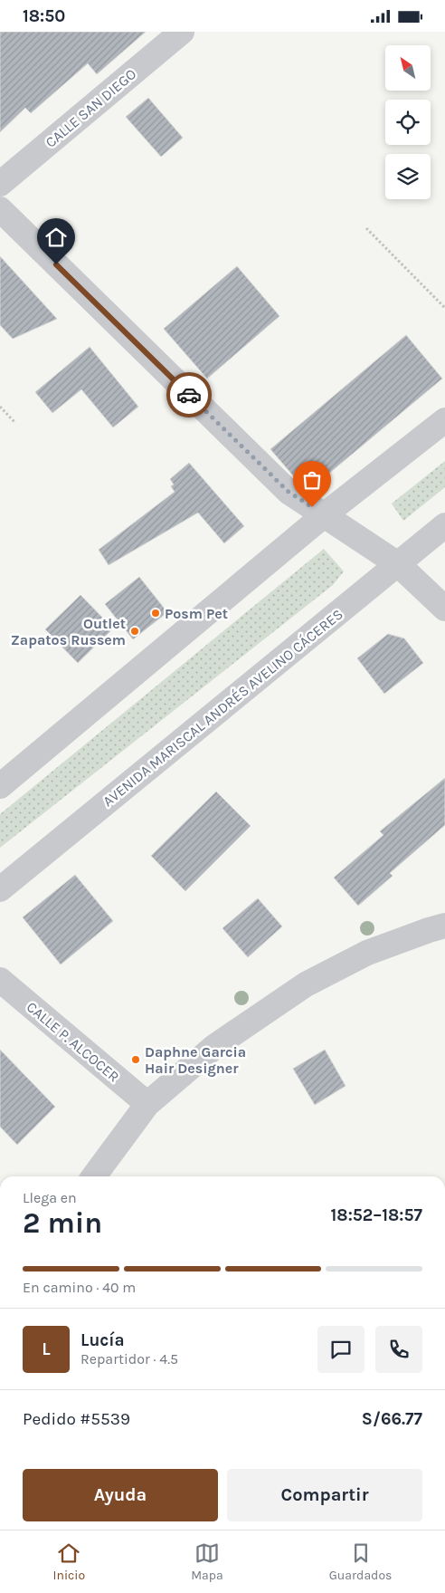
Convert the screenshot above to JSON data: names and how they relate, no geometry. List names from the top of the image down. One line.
{"streets":{"street":["CALLE SAN DIEGO","AVENIDA MARISCAL ANDRÉS AVELINO CÁCERES","CALLE P. ALCOCER"]},"places":["Posm Pet","Outlet Zapatos Russem","Daphne Garcia Hair Designer"],"north":"top left","page":{"status":"18:50","heading":["2 min","Llega en","18:52–18:57"],"panel":["Lucía","Repartidor · 4.5","Pedido #5539","S/66.77"],"bar":"En camino · 40 m","round":"L","buttons":["Ayuda","Compartir"],"tabs":["Inicio","Mapa","Guardados"]}}
